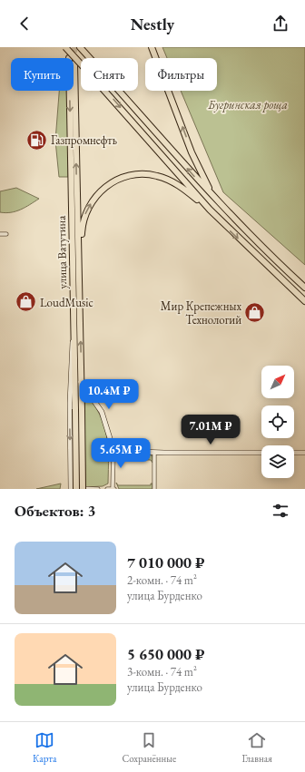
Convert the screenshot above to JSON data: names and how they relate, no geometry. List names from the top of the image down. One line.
{"streets":{"main road":["улица Ватутина"]},"parks":["Бугринская роща"],"places":{"fuel station":["Газпромнефть"],"shop":["LoudMusic","Мир Крепежных Технологий"]},"north":"top right","page":{"header":"Nestly","chip":["Купить","Снять","Фильтры"],"price":["10.4M ₽","7.01M ₽","5.65M ₽"],"heading":"Объектов: 3","list":[{"name":"7 010 000 ₽","note":"2-комн. · 74 m² · улица Бурденко"},{"name":"5 650 000 ₽","note":"3-комн. · 74 m² · улица Бурденко"}],"tabs":["Карта","Сохранённые","Главная"]}}
